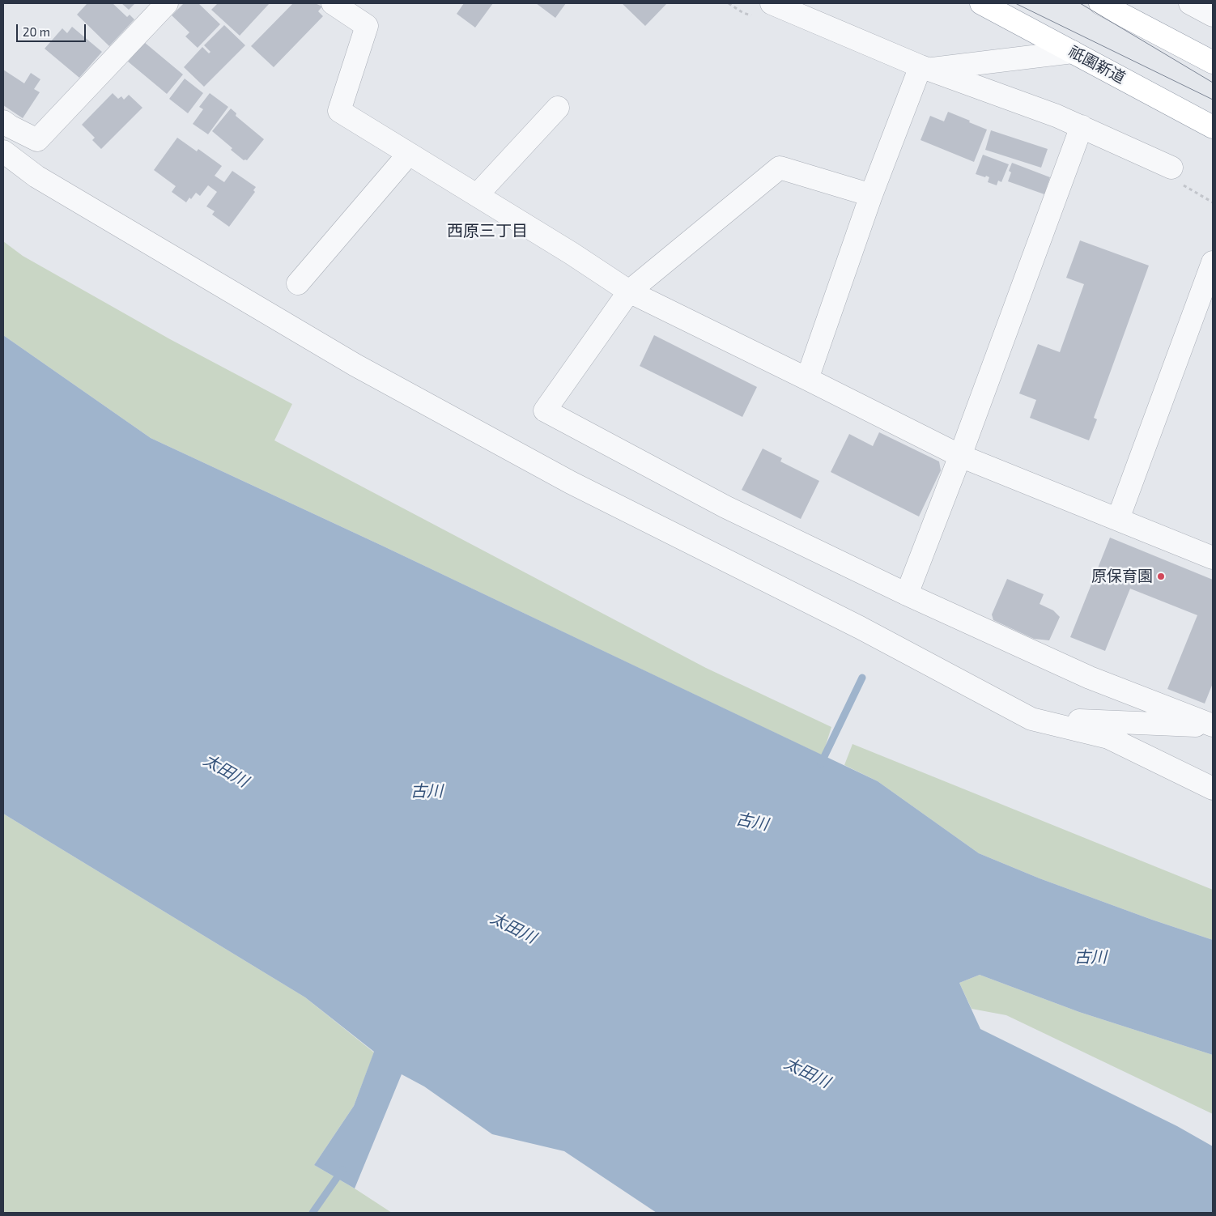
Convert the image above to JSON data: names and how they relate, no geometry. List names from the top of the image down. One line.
{"streets":{"highway":["祇園新道"]},"districts":["西原三丁目"],"water":["太田川","古川"],"places":["原保育園"],"scale_bar":"20 m"}
